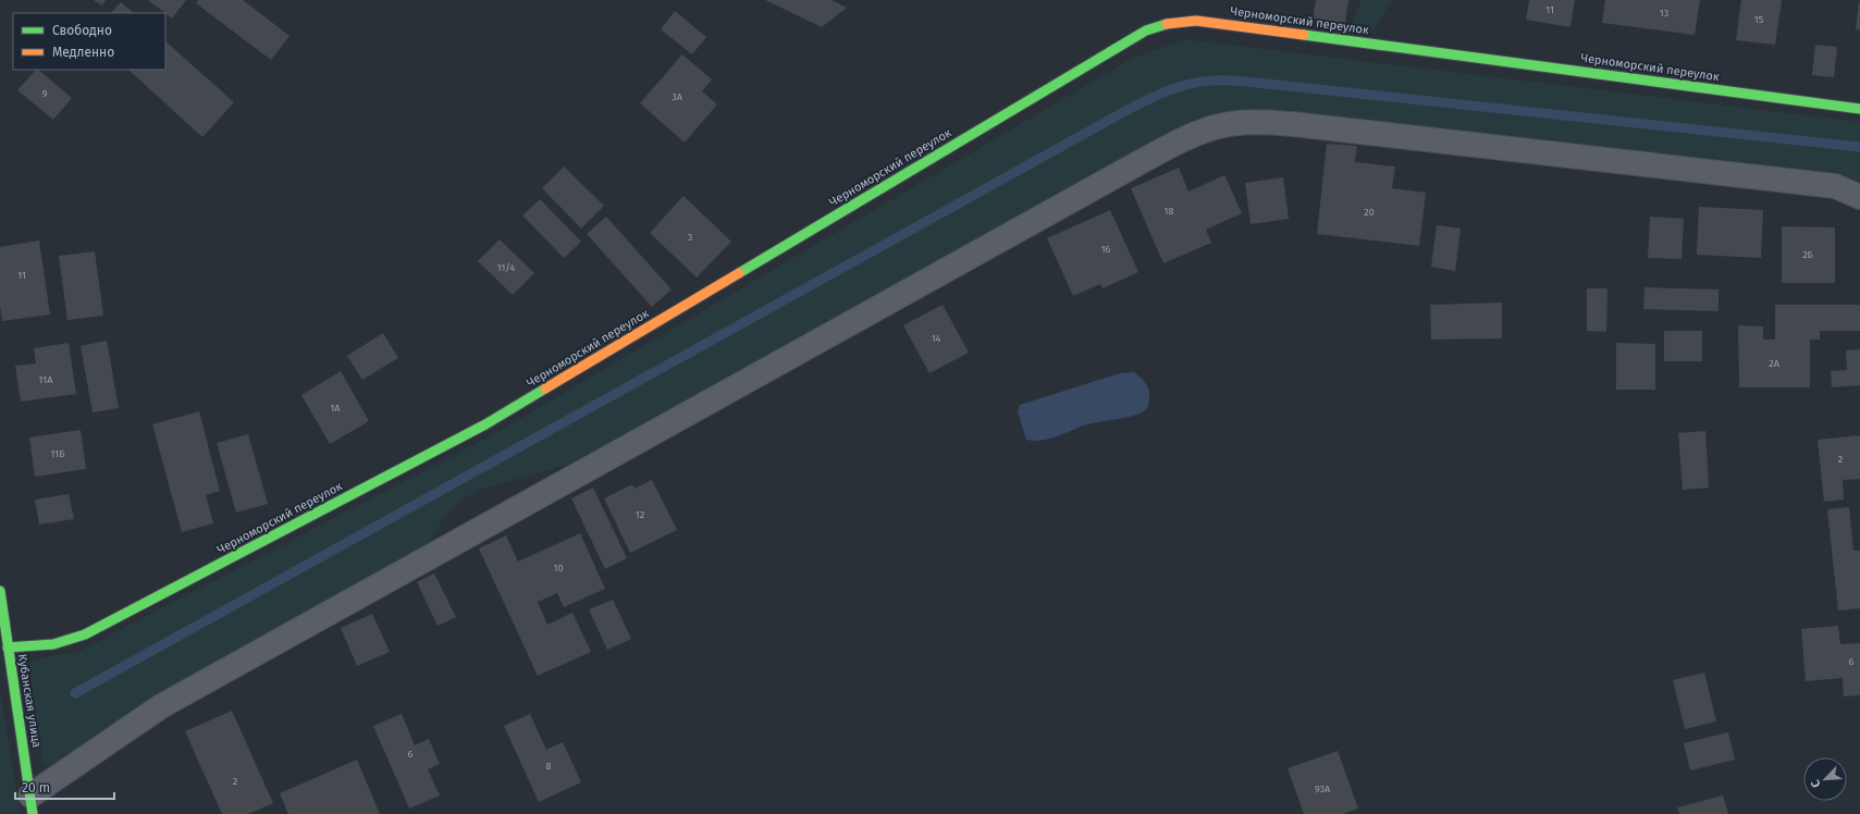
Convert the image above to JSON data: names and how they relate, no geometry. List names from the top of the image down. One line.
{"streets":{"street":["Черноморский переулок","Кубанская улица"]},"crossings":[["Черноморский переулок","Кубанская улица"]],"house_numbers":["11","13","15","9","3А","18","20","3","16","2Б","11/4","11","14","2А","11А","1А","11Б","2","12","10","6","6","8","2","93А"],"legend":["Свободно","Медленно"],"scale_bar":"20 m","north":"bottom left"}
